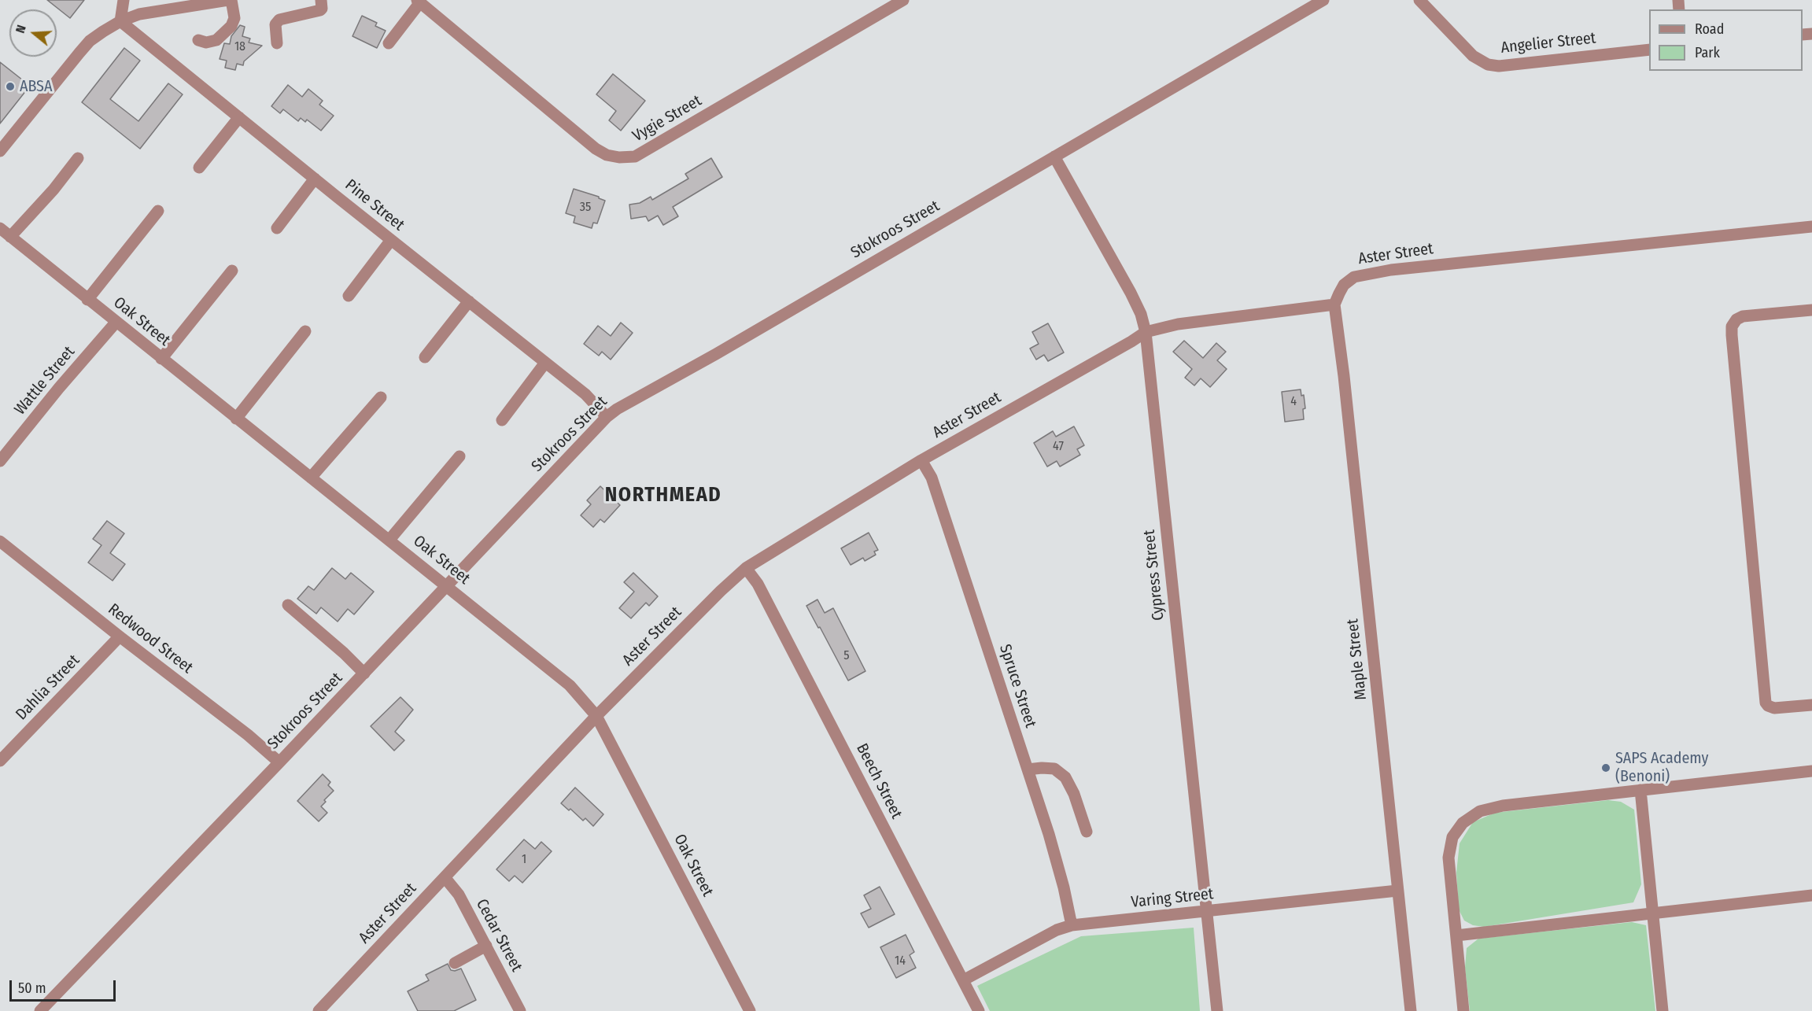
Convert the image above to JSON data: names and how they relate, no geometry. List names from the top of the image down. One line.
{"streets":{"street":["Angelier Street","Vygie Street","Pine Street","Stokroos Street","Aster Street","Oak Street","Wattle Street","Cypress Street","Redwood Street","Maple Street","Spruce Street","Dahlia Street","Beech Street","Varing Street","Cedar Street"]},"crossings":[["Pine Street","Stokroos Street"],["Stokroos Street","Oak Street"],["Stokroos Street","Cypress Street"],["Stokroos Street","Redwood Street"],["Aster Street","Oak Street"],["Aster Street","Cypress Street"],["Aster Street","Maple Street"],["Aster Street","Spruce Street"],["Aster Street","Beech Street"],["Aster Street","Cedar Street"],["Oak Street","Wattle Street"],["Cypress Street","Varing Street"],["Redwood Street","Dahlia Street"],["Maple Street","Varing Street"],["Spruce Street","Varing Street"],["Beech Street","Varing Street"]],"districts":["NORTHMEAD"],"places":["ABSA","SAPS Academy (Benoni)"],"house_numbers":["18","35","4","47","5","1","14"],"legend":["Road","Park"],"scale_bar":"50 m","north":"left"}
